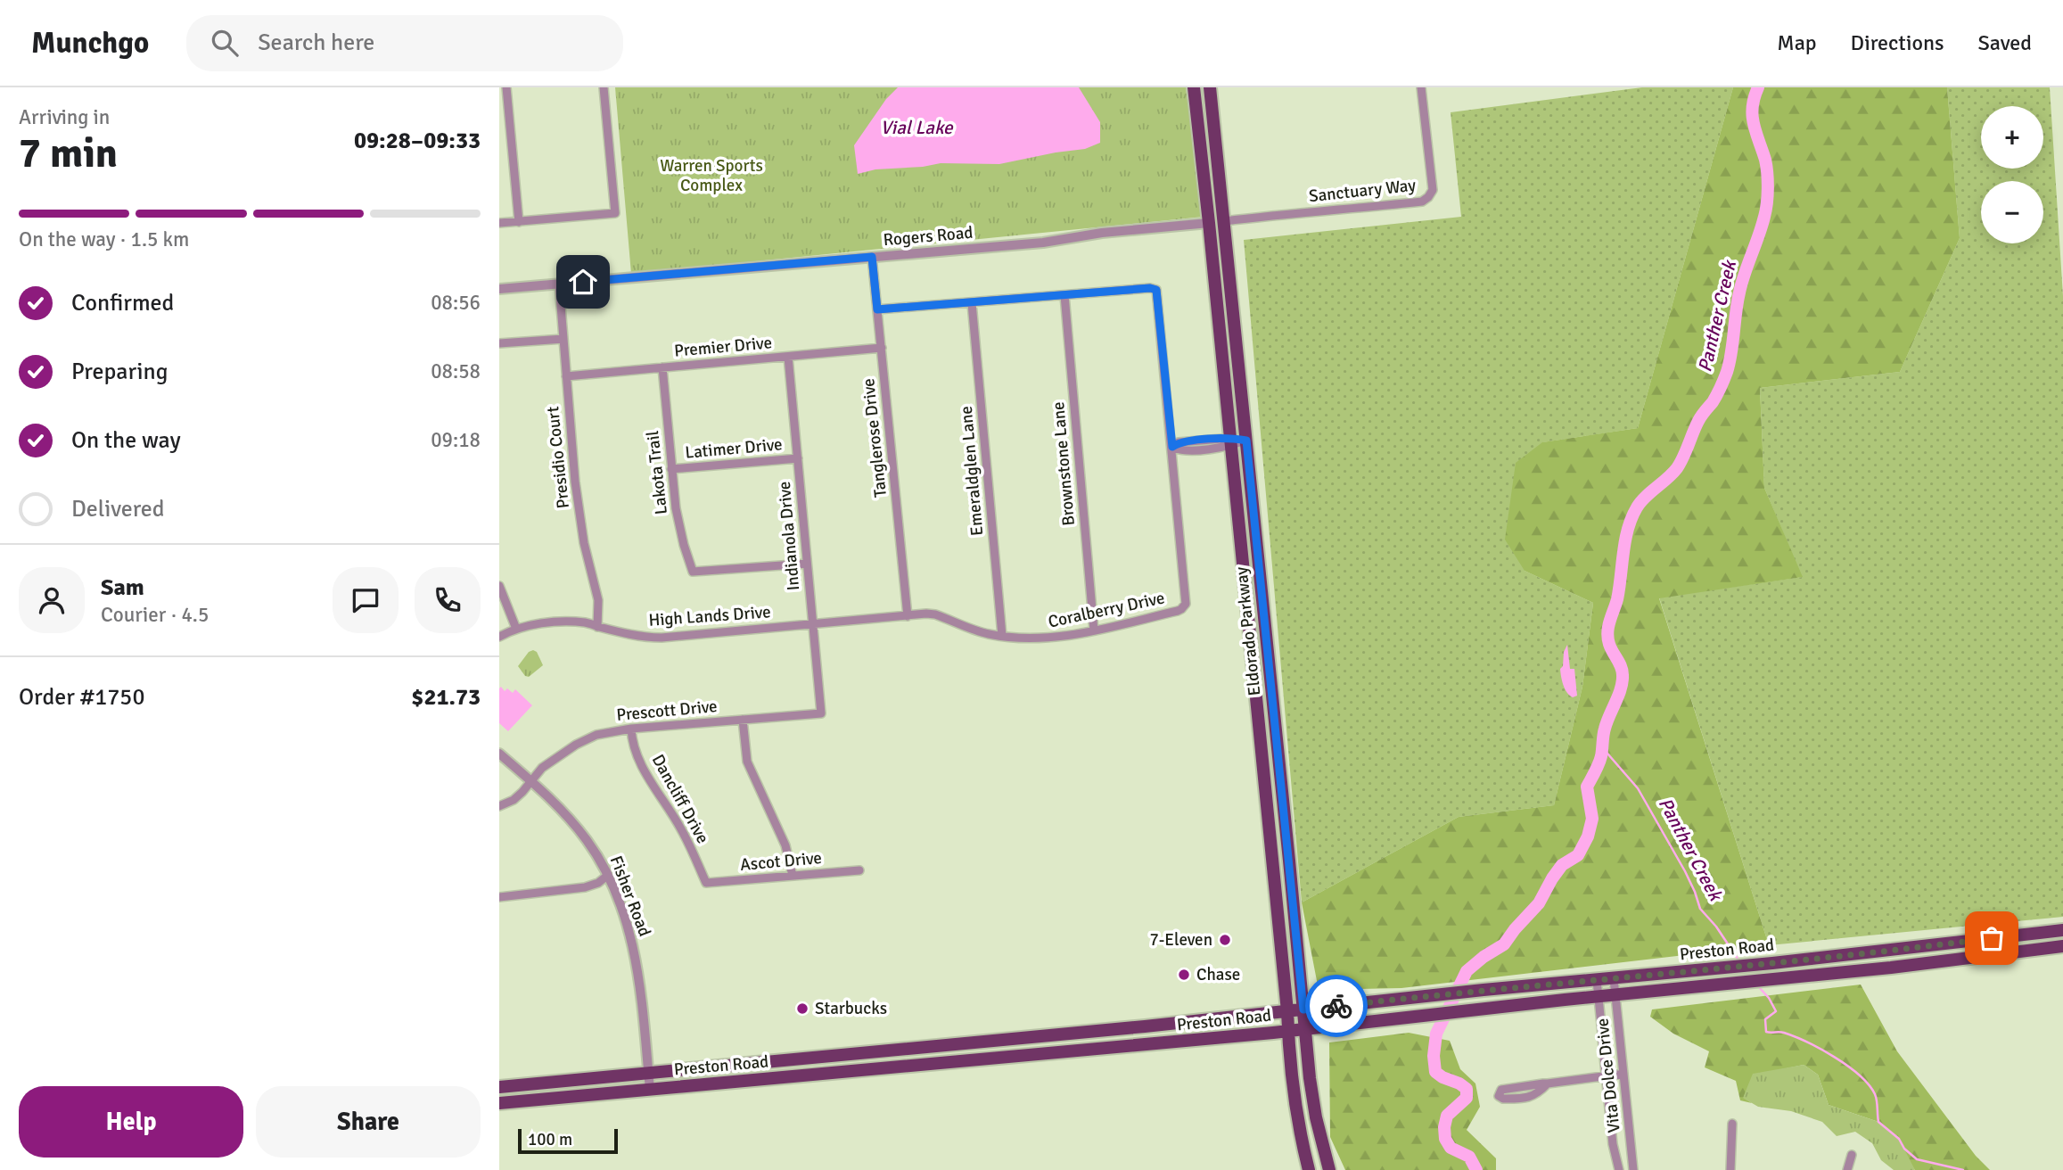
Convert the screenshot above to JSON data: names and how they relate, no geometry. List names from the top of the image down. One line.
{"streets":{"main road":["Eldorado Parkway","Preston Road"],"street":["Sanctuary Way","Rogers Road","Premier Drive","Tanglerose Drive","Latimer Drive","Presidio Court","Brownstone Lane","Emeraldglen Lane","Lakota Trail","Indianola Drive","Coralberry Drive","High Lands Drive","Prescott Drive","Dancliff Drive","Ascot Drive","Fisher Road","Vita Dolce Drive"]},"crossings":[["Sanctuary Way","Eldorado Parkway"],["Rogers Road","Tanglerose Drive"],["Rogers Road","Presidio Court"],["Rogers Road","Eldorado Parkway"],["Premier Drive","Tanglerose Drive"],["Premier Drive","Presidio Court"],["Premier Drive","Lakota Trail"],["Premier Drive","Indianola Drive"],["Tanglerose Drive","Coralberry Drive"],["Latimer Drive","Lakota Trail"],["Latimer Drive","Indianola Drive"],["Presidio Court","High Lands Drive"],["Brownstone Lane","Coralberry Drive"],["Emeraldglen Lane","Coralberry Drive"],["Lakota Trail","Indianola Drive"],["Indianola Drive","Coralberry Drive"],["Indianola Drive","High Lands Drive"],["Indianola Drive","Prescott Drive"],["Coralberry Drive","High Lands Drive"],["Eldorado Parkway","Preston Road"],["Prescott Drive","Dancliff Drive"],["Prescott Drive","Fisher Road"],["Dancliff Drive","Ascot Drive"],["Fisher Road","Preston Road"],["Preston Road","Vita Dolce Drive"]],"water":["Vial Lake","Panther Creek"],"parks":["Warren Sports Complex"],"places":["7-Eleven","Chase","Starbucks"],"scale_bar":"100 m","page":{"header":"Munchgo","search":"Search here","nav":["Map","Directions","Saved"],"heading":["7 min","Arriving in","09:28–09:33"],"panel":["Sam","Courier · 4.5","Order #1750","$21.73"],"map_buttons":["+","−"],"bar":"On the way · 1.5 km","list":[["Confirmed","08:56"],["Preparing","08:58"],["On the way","09:18"],"Delivered"],"buttons":["Help","Share"],"scale":"100 m"}}
